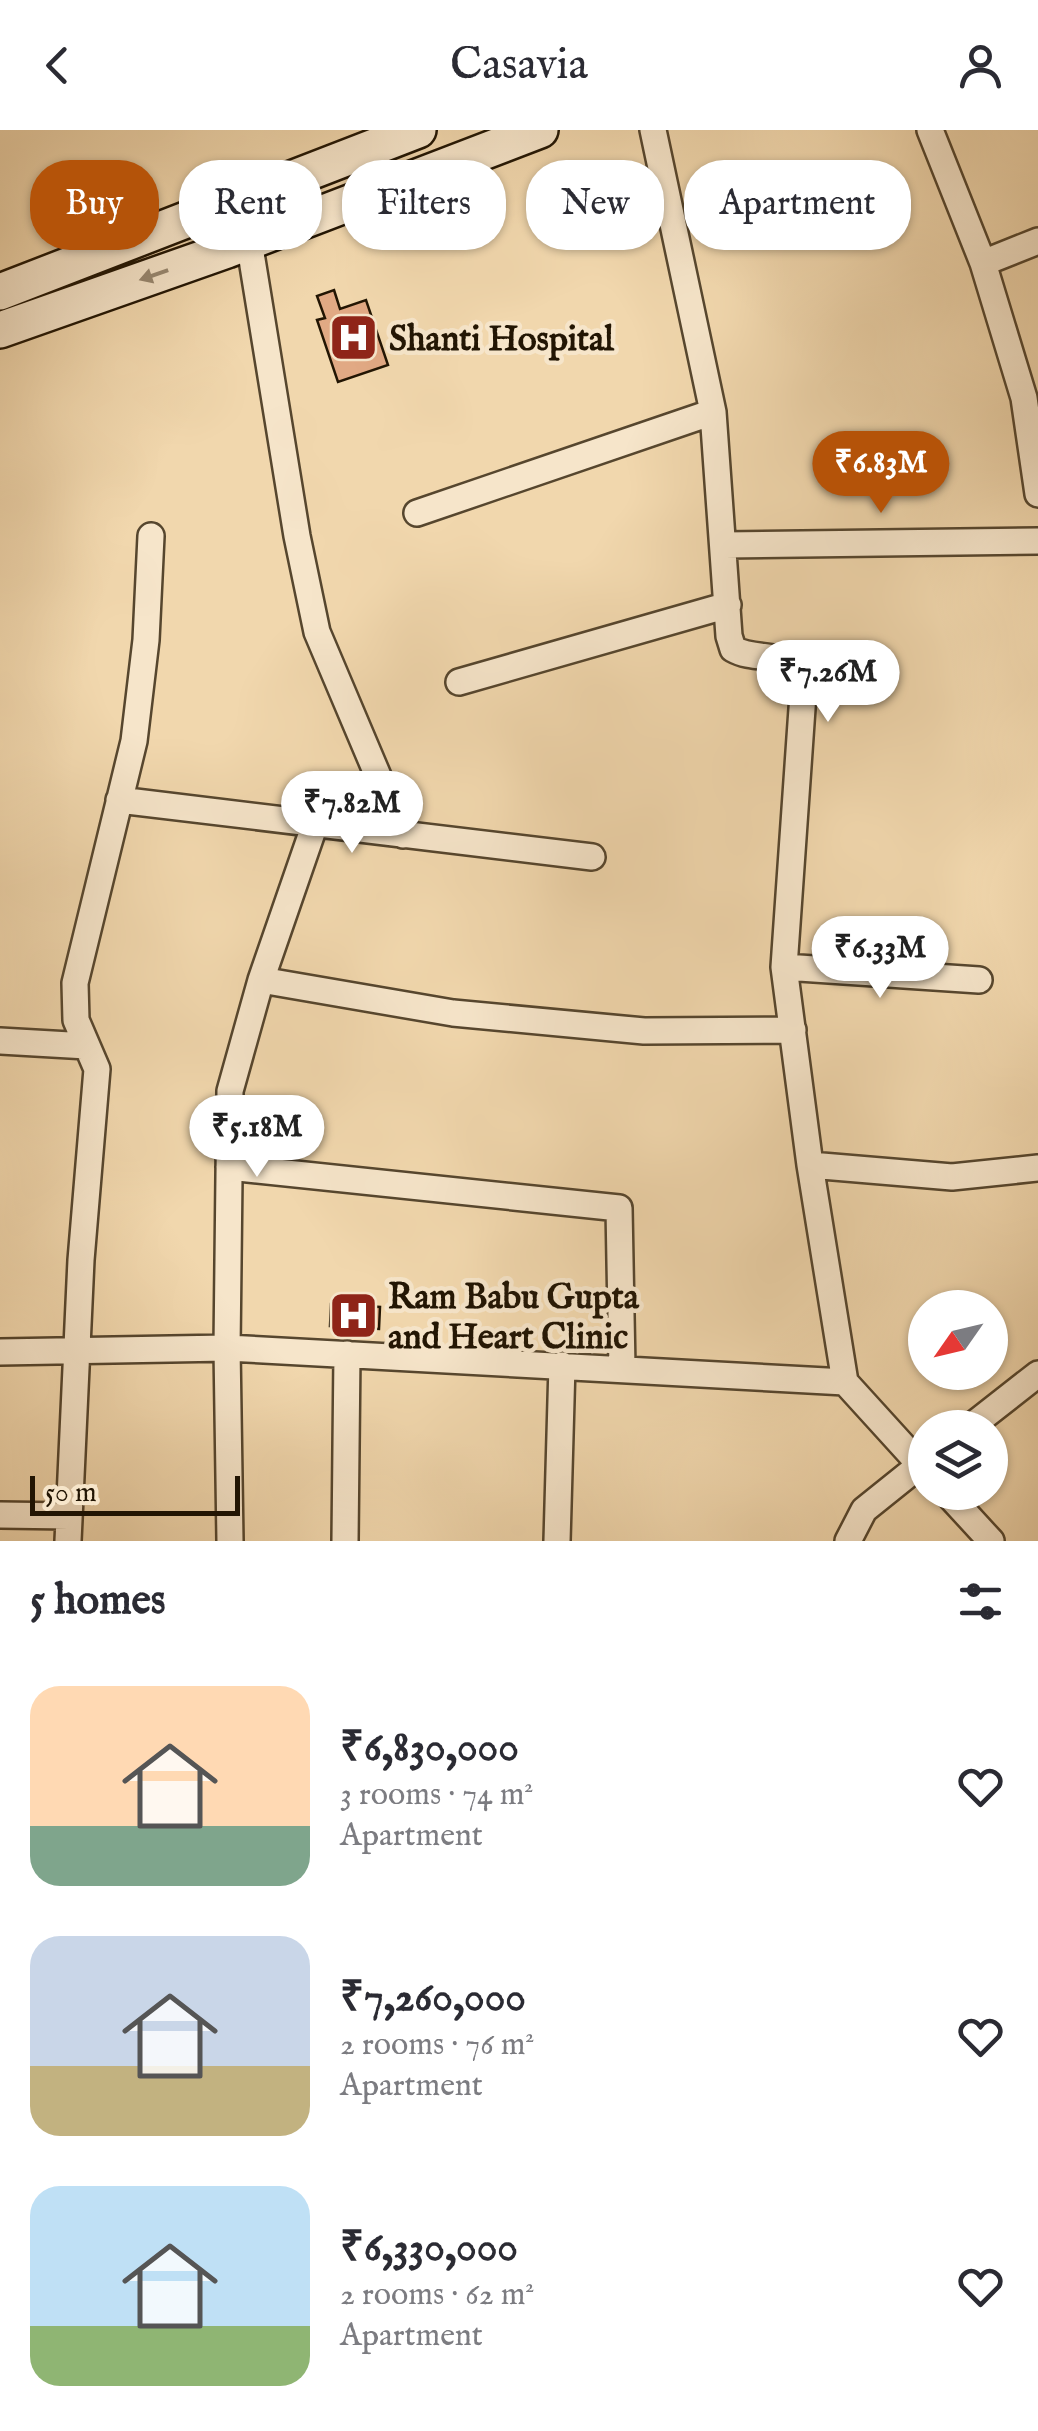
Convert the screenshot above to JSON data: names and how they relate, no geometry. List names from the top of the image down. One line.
{"places":{"hospital":["Shanti Hospital","Ram Babu Gupta and Heart Clinic"]},"scale_bar":"50 m","north":"bottom left","page":{"header":"Casavia","chip":["Buy","Rent","Filters","New","Apartment"],"price":["₹6.83M","₹7.26M","₹7.82M","₹6.33M","₹5.18M"],"scale":"50 m","heading":"5 homes","list":[{"name":"₹6,830,000","note":"3 rooms · 74 m² · Apartment"},{"name":"₹7,260,000","note":"2 rooms · 76 m² · Apartment"},{"name":"₹6,330,000","note":"2 rooms · 62 m² · Apartment"}]}}
